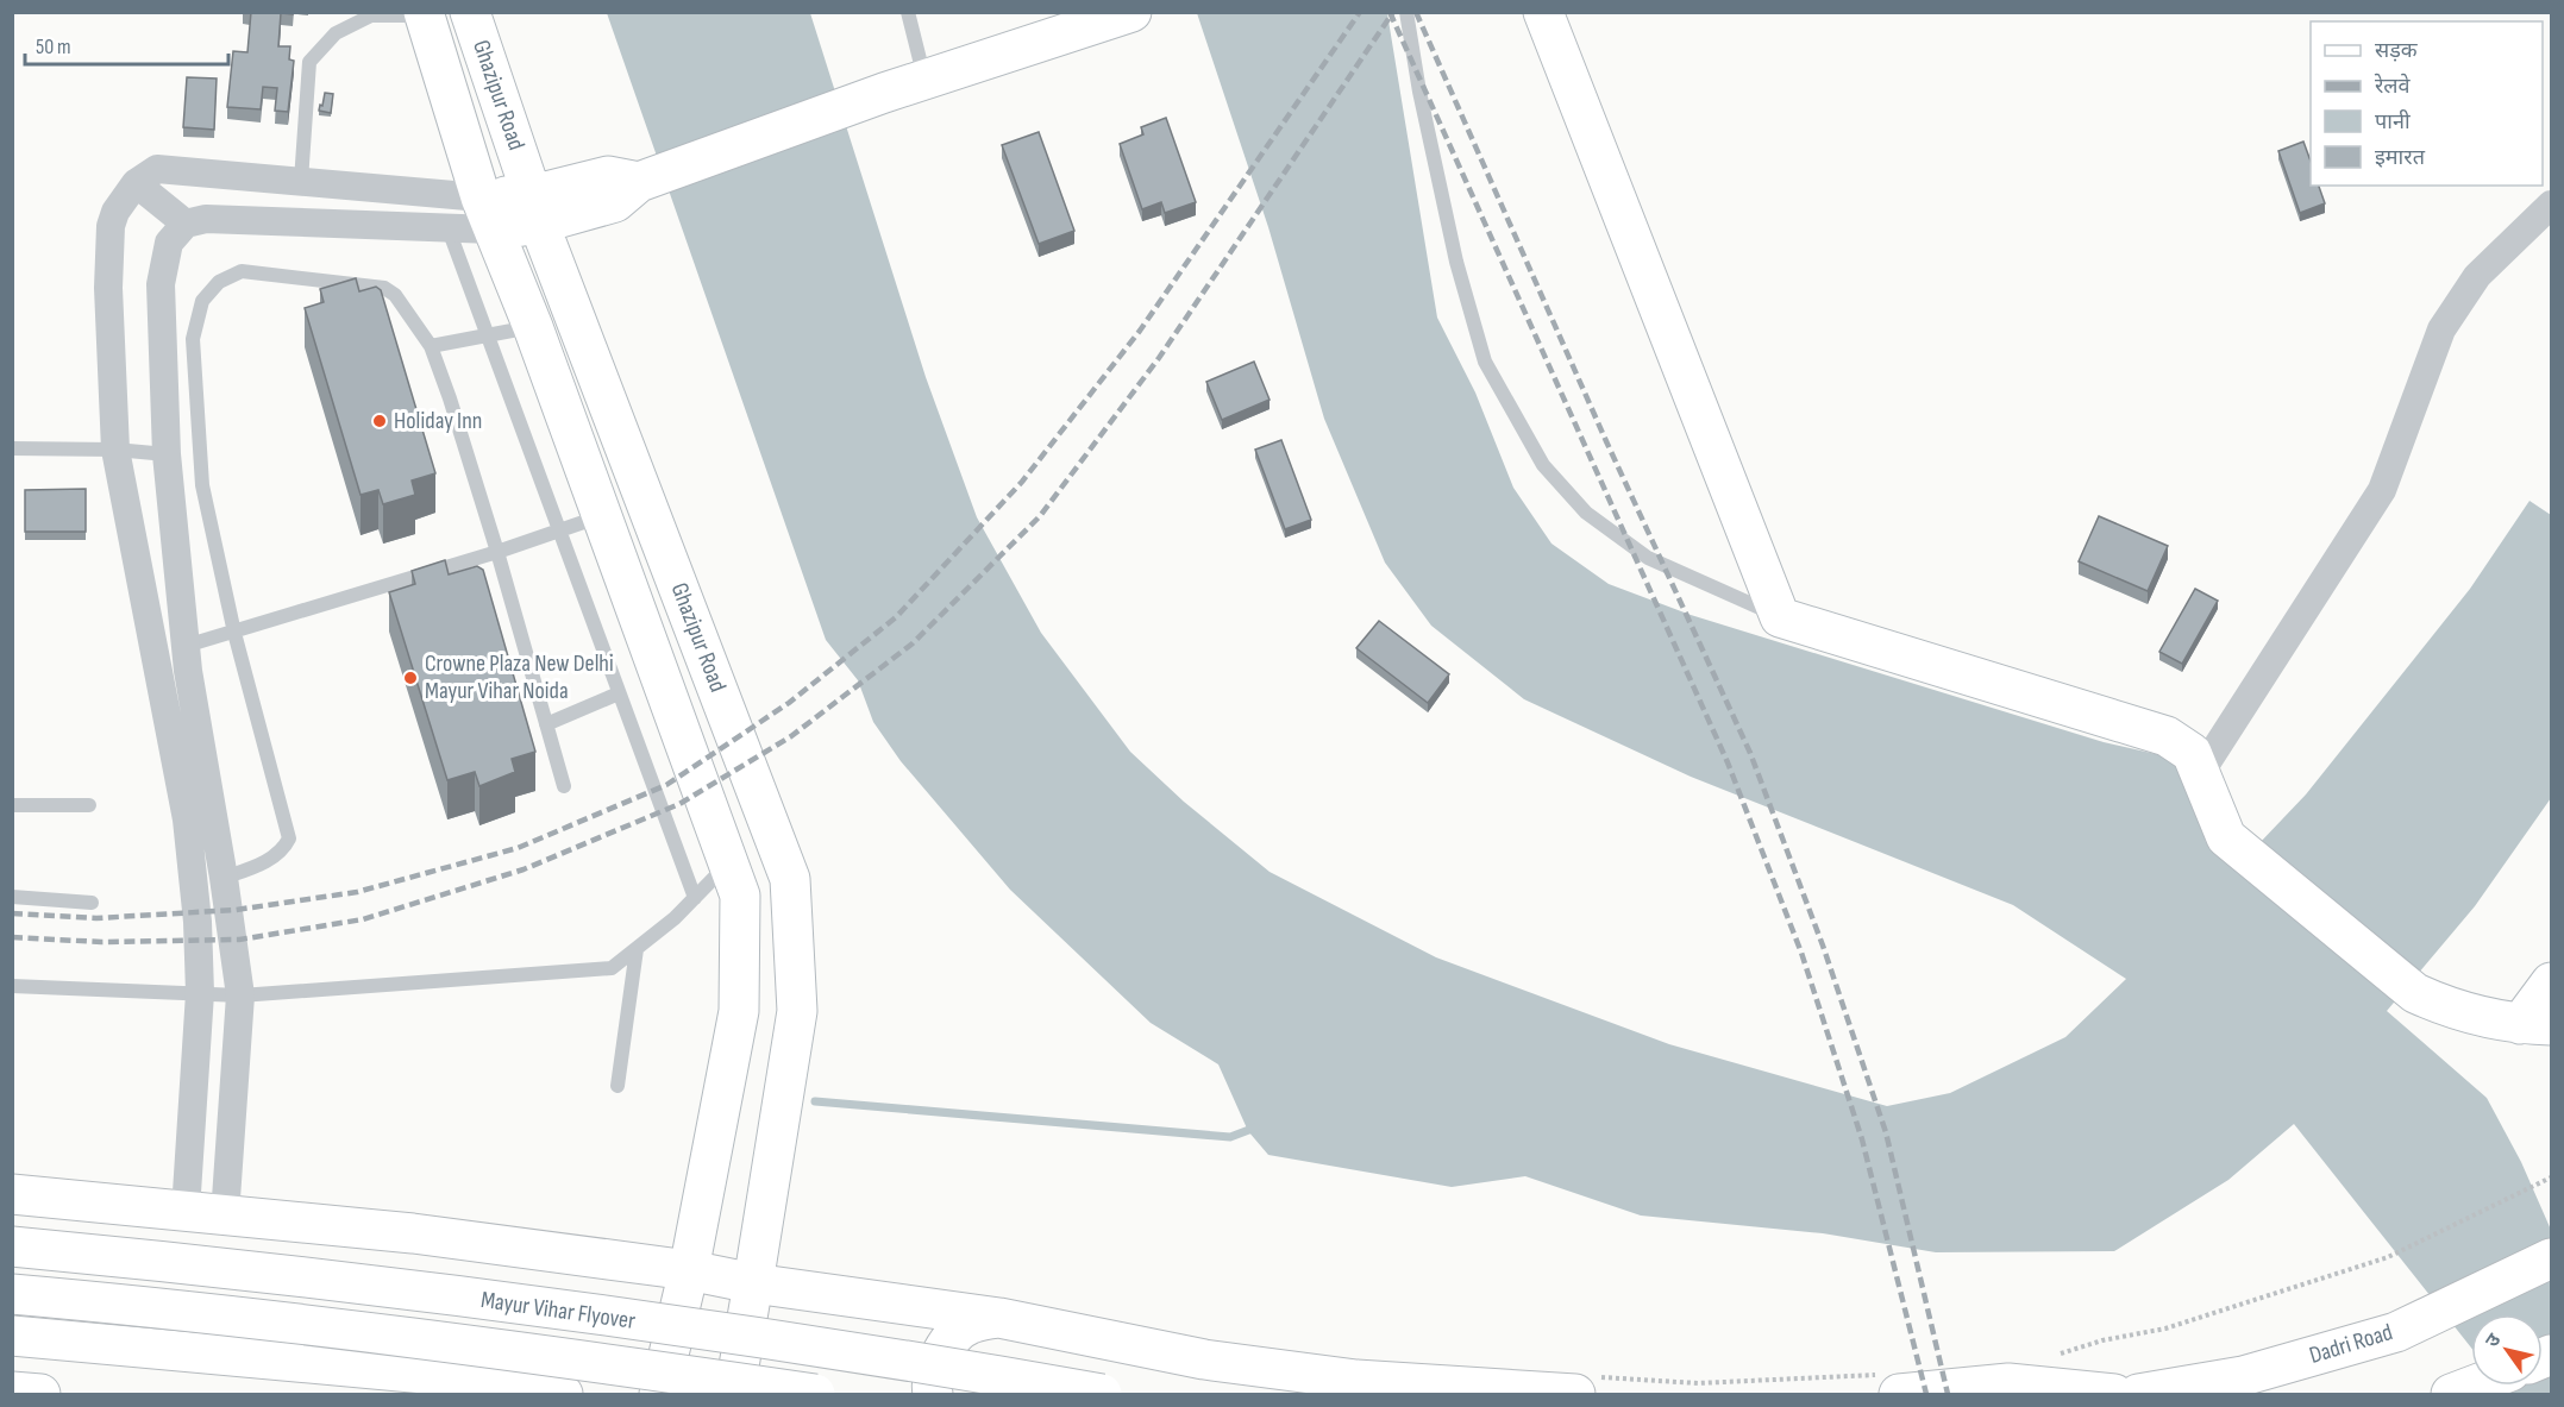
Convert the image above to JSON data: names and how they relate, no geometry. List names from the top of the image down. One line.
{"streets":{"main road":["Ghazipur Road","Mayur Vihar Flyover","Dadri Road"]},"places":["Holiday Inn","Crowne Plaza New Delhi Mayur Vihar Noida"],"legend":["सड़क","रेलवे","पानी","इमारत"],"scale_bar":"50 m","north":"top left"}
